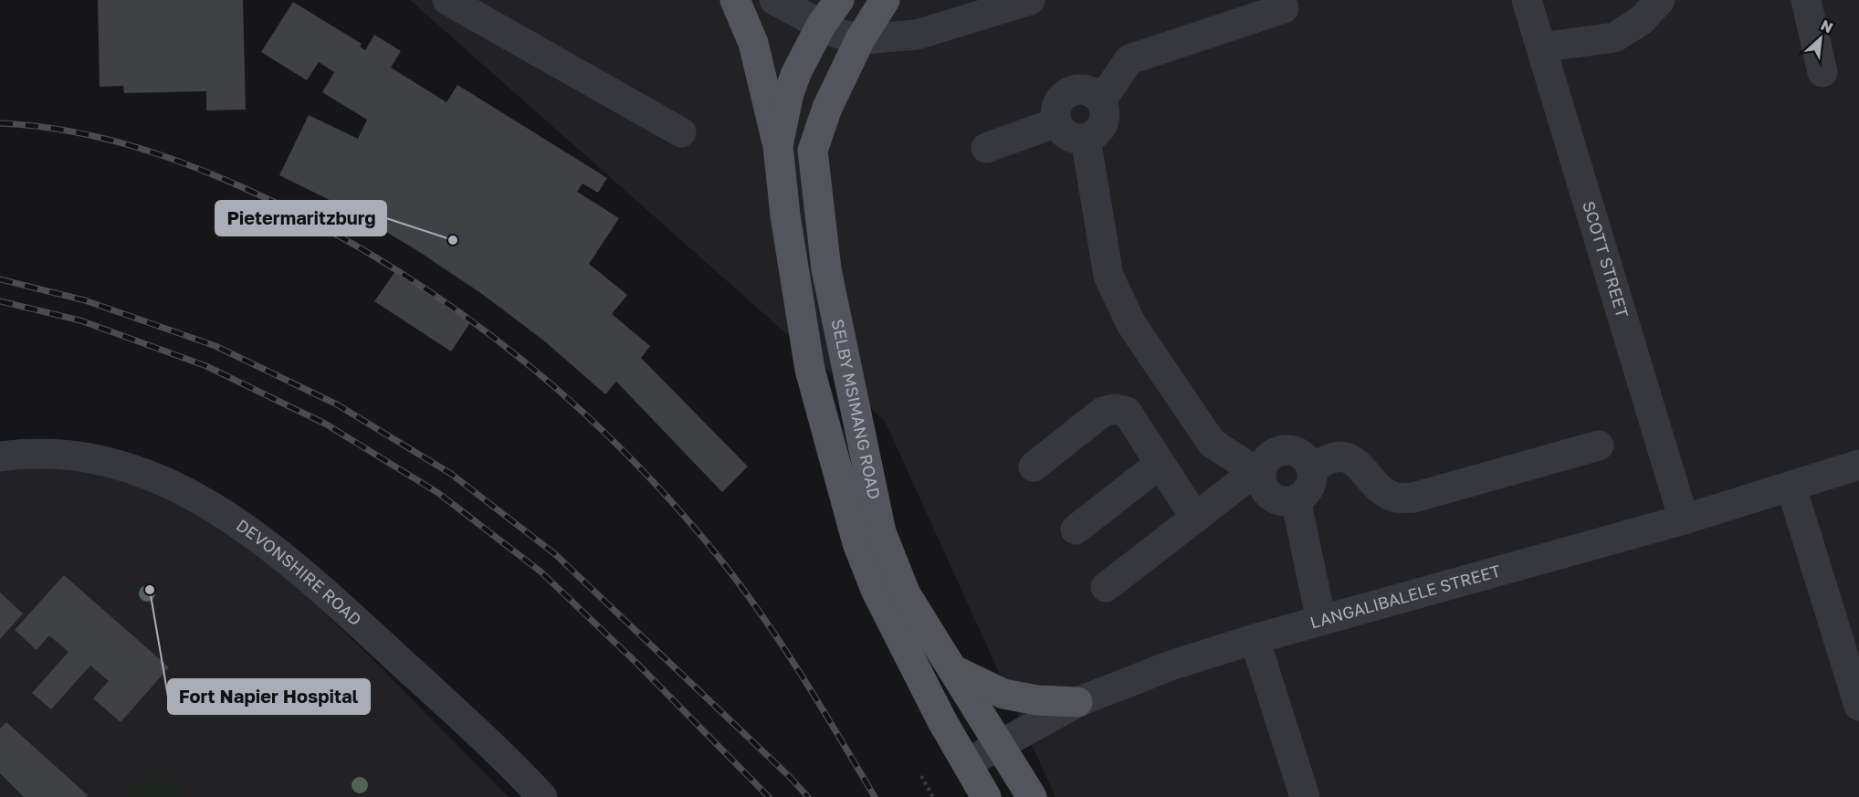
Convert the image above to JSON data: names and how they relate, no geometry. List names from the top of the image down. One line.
{"streets":{"main road":["SELBY MSIMANG ROAD"],"street":["SCOTT STREET","DEVONSHIRE ROAD","LANGALIBALELE STREET"]},"crossings":[["SCOTT STREET","LANGALIBALELE STREET"],["SELBY MSIMANG ROAD","LANGALIBALELE STREET"]],"places":["Pietermaritzburg","Fort Napier Hospital"],"north":"top right"}
